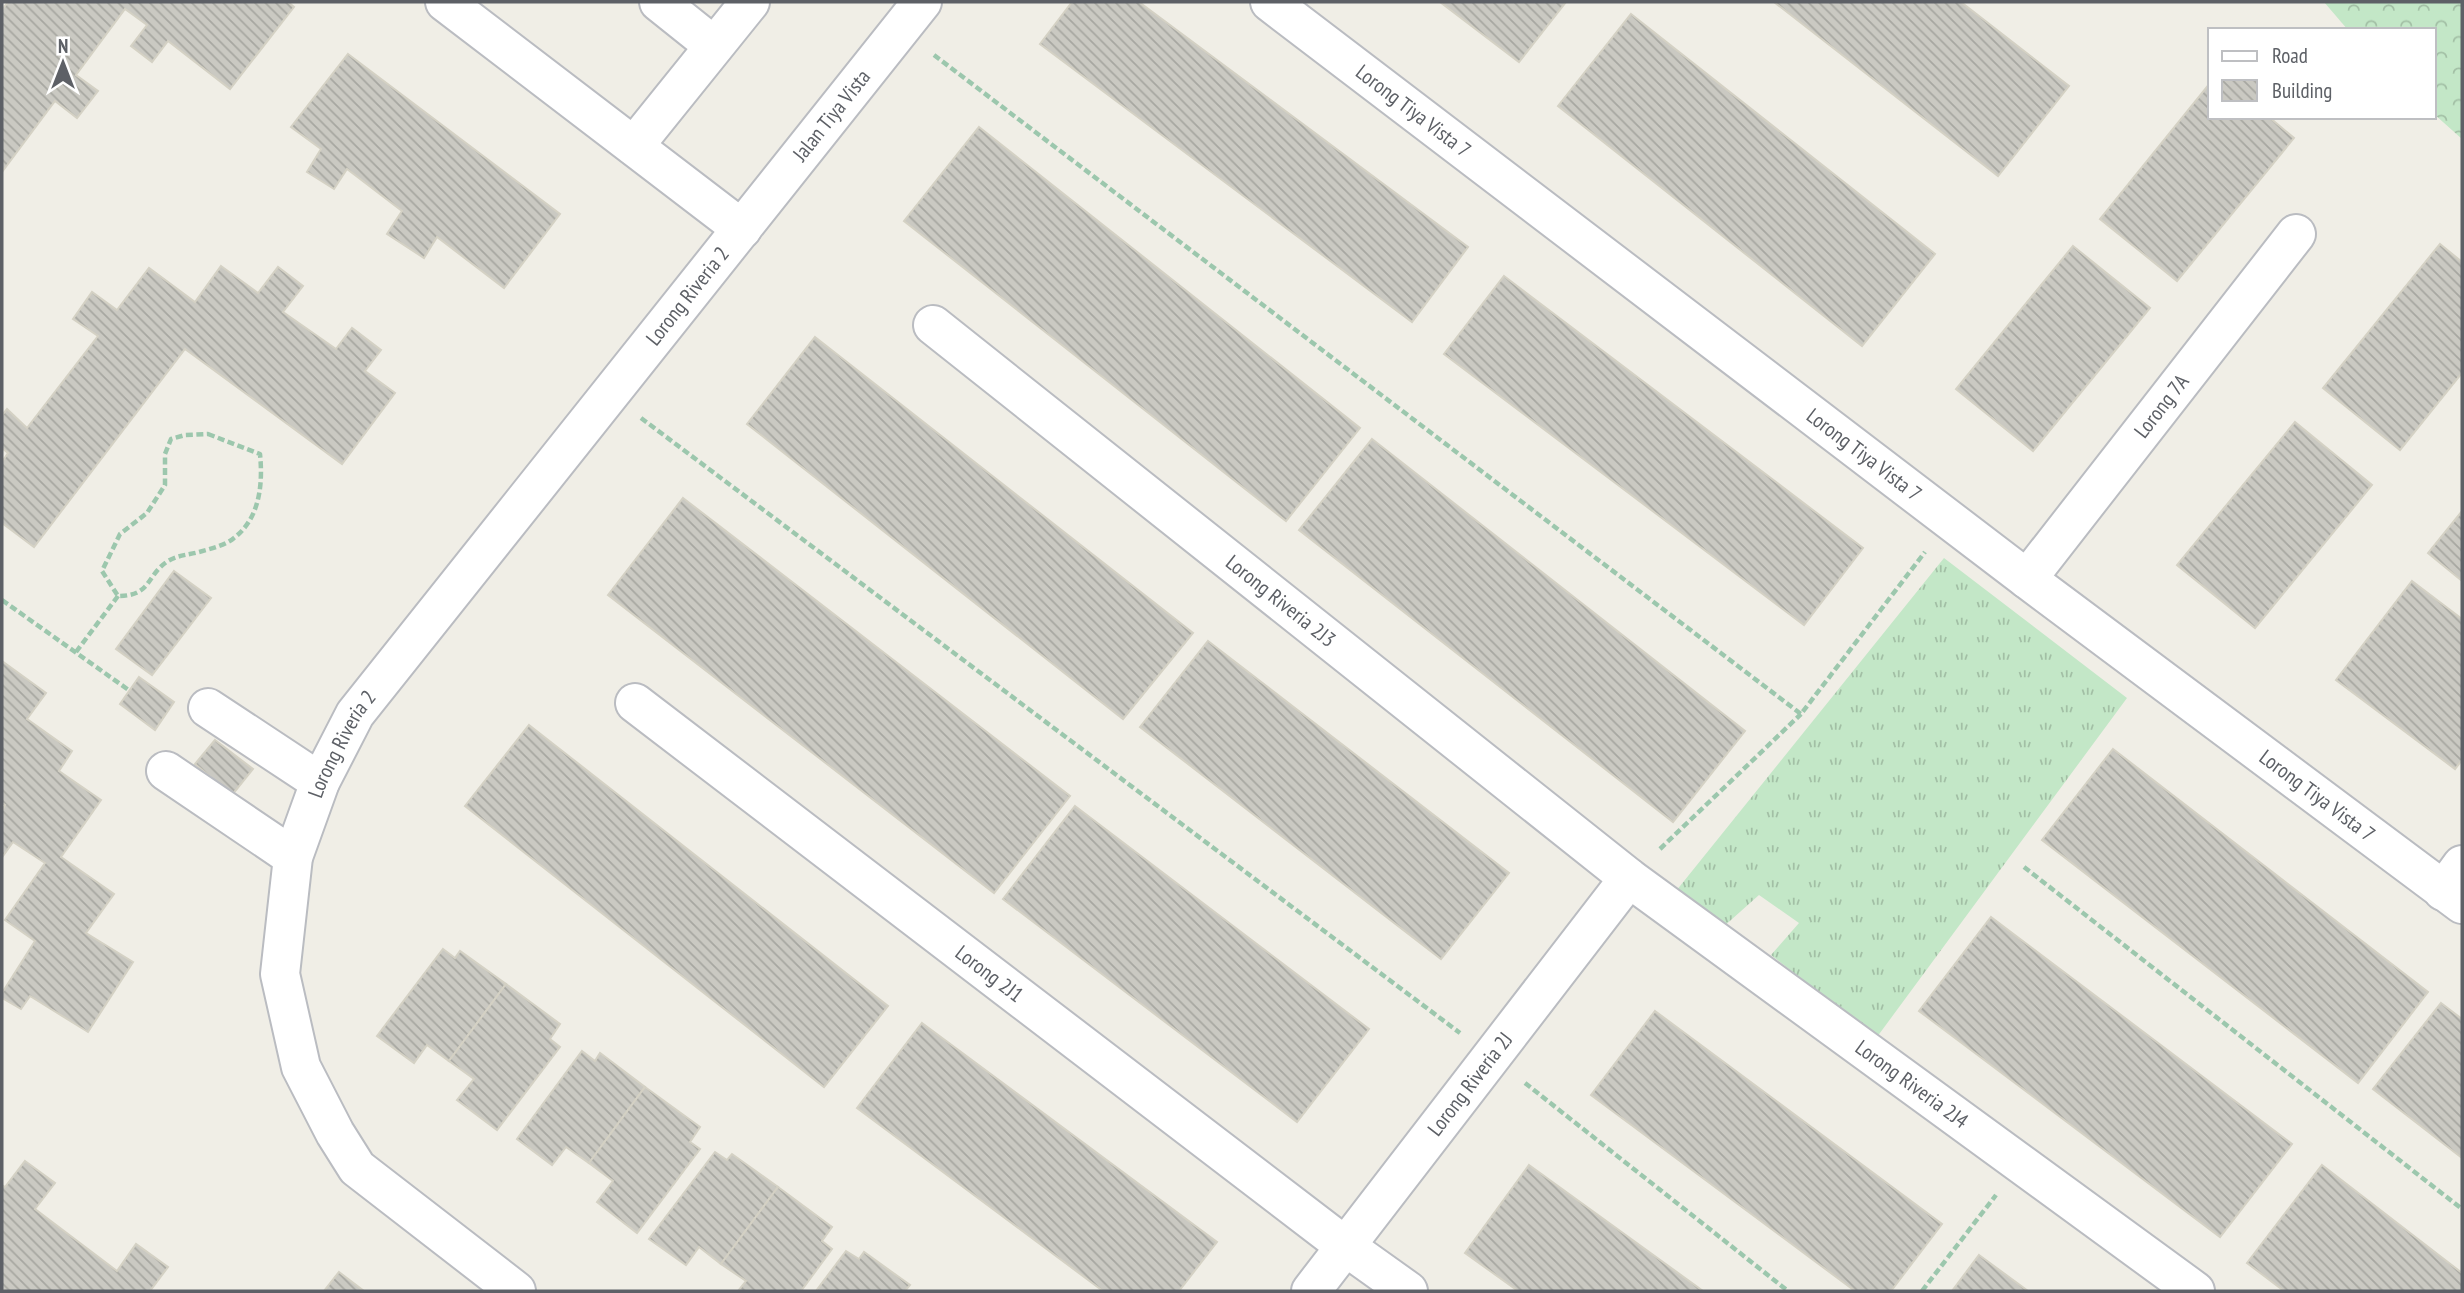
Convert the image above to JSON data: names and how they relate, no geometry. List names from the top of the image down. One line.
{"streets":{"street":["Lorong Tiya Vista 7","Jalan Tiya Vista","Lorong Riveria 2","Lorong 7A","Lorong Riveria 2J3","Lorong 2J1","Lorong Riveria 2J","Lorong Riveria 2J4"]},"crossings":[["Lorong Tiya Vista 7","Lorong 7A"],["Jalan Tiya Vista","Lorong Riveria 2"],["Lorong Riveria 2J3","Lorong Riveria 2J"],["Lorong Riveria 2J3","Lorong Riveria 2J4"],["Lorong 2J1","Lorong Riveria 2J"],["Lorong Riveria 2J","Lorong Riveria 2J4"]],"legend":["Road","Building"],"north":"top"}
